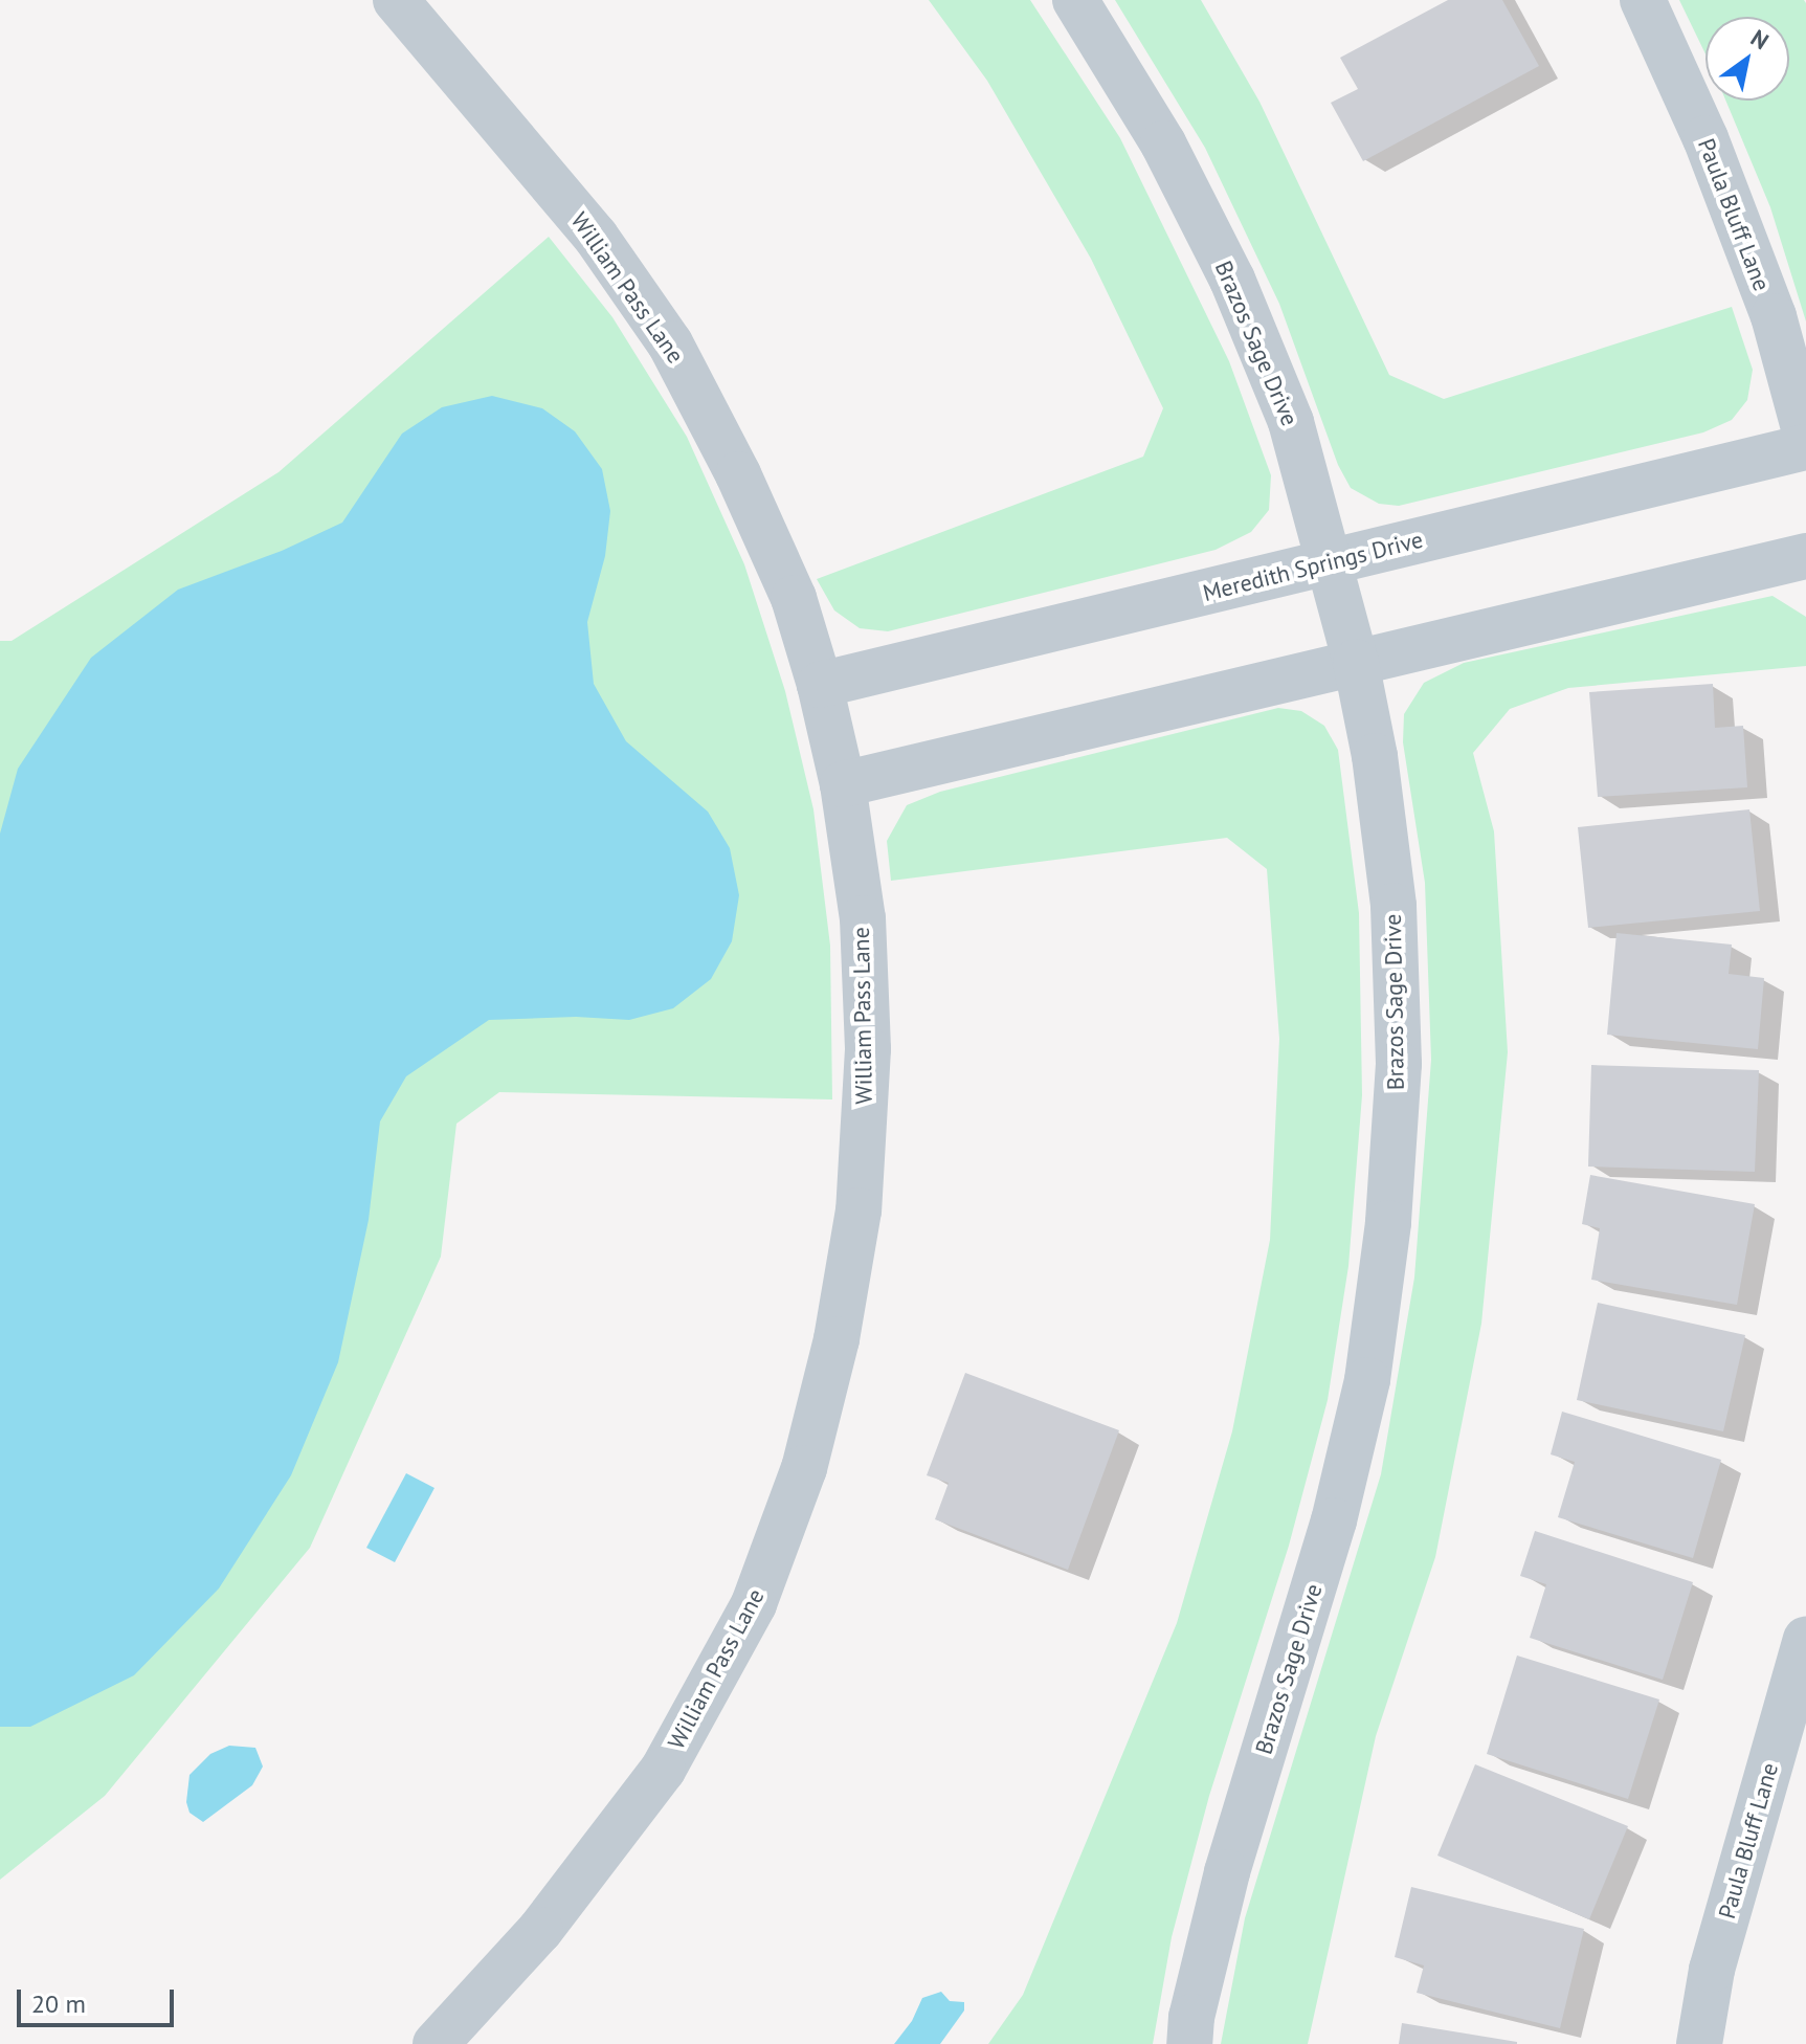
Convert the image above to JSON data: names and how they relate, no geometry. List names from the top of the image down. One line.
{"streets":{"street":["Paula Bluff Lane","William Pass Lane","Brazos Sage Drive","Meredith Springs Drive"]},"crossings":[["William Pass Lane","Meredith Springs Drive"],["Brazos Sage Drive","Meredith Springs Drive"]],"scale_bar":"20 m","north":"top right"}
